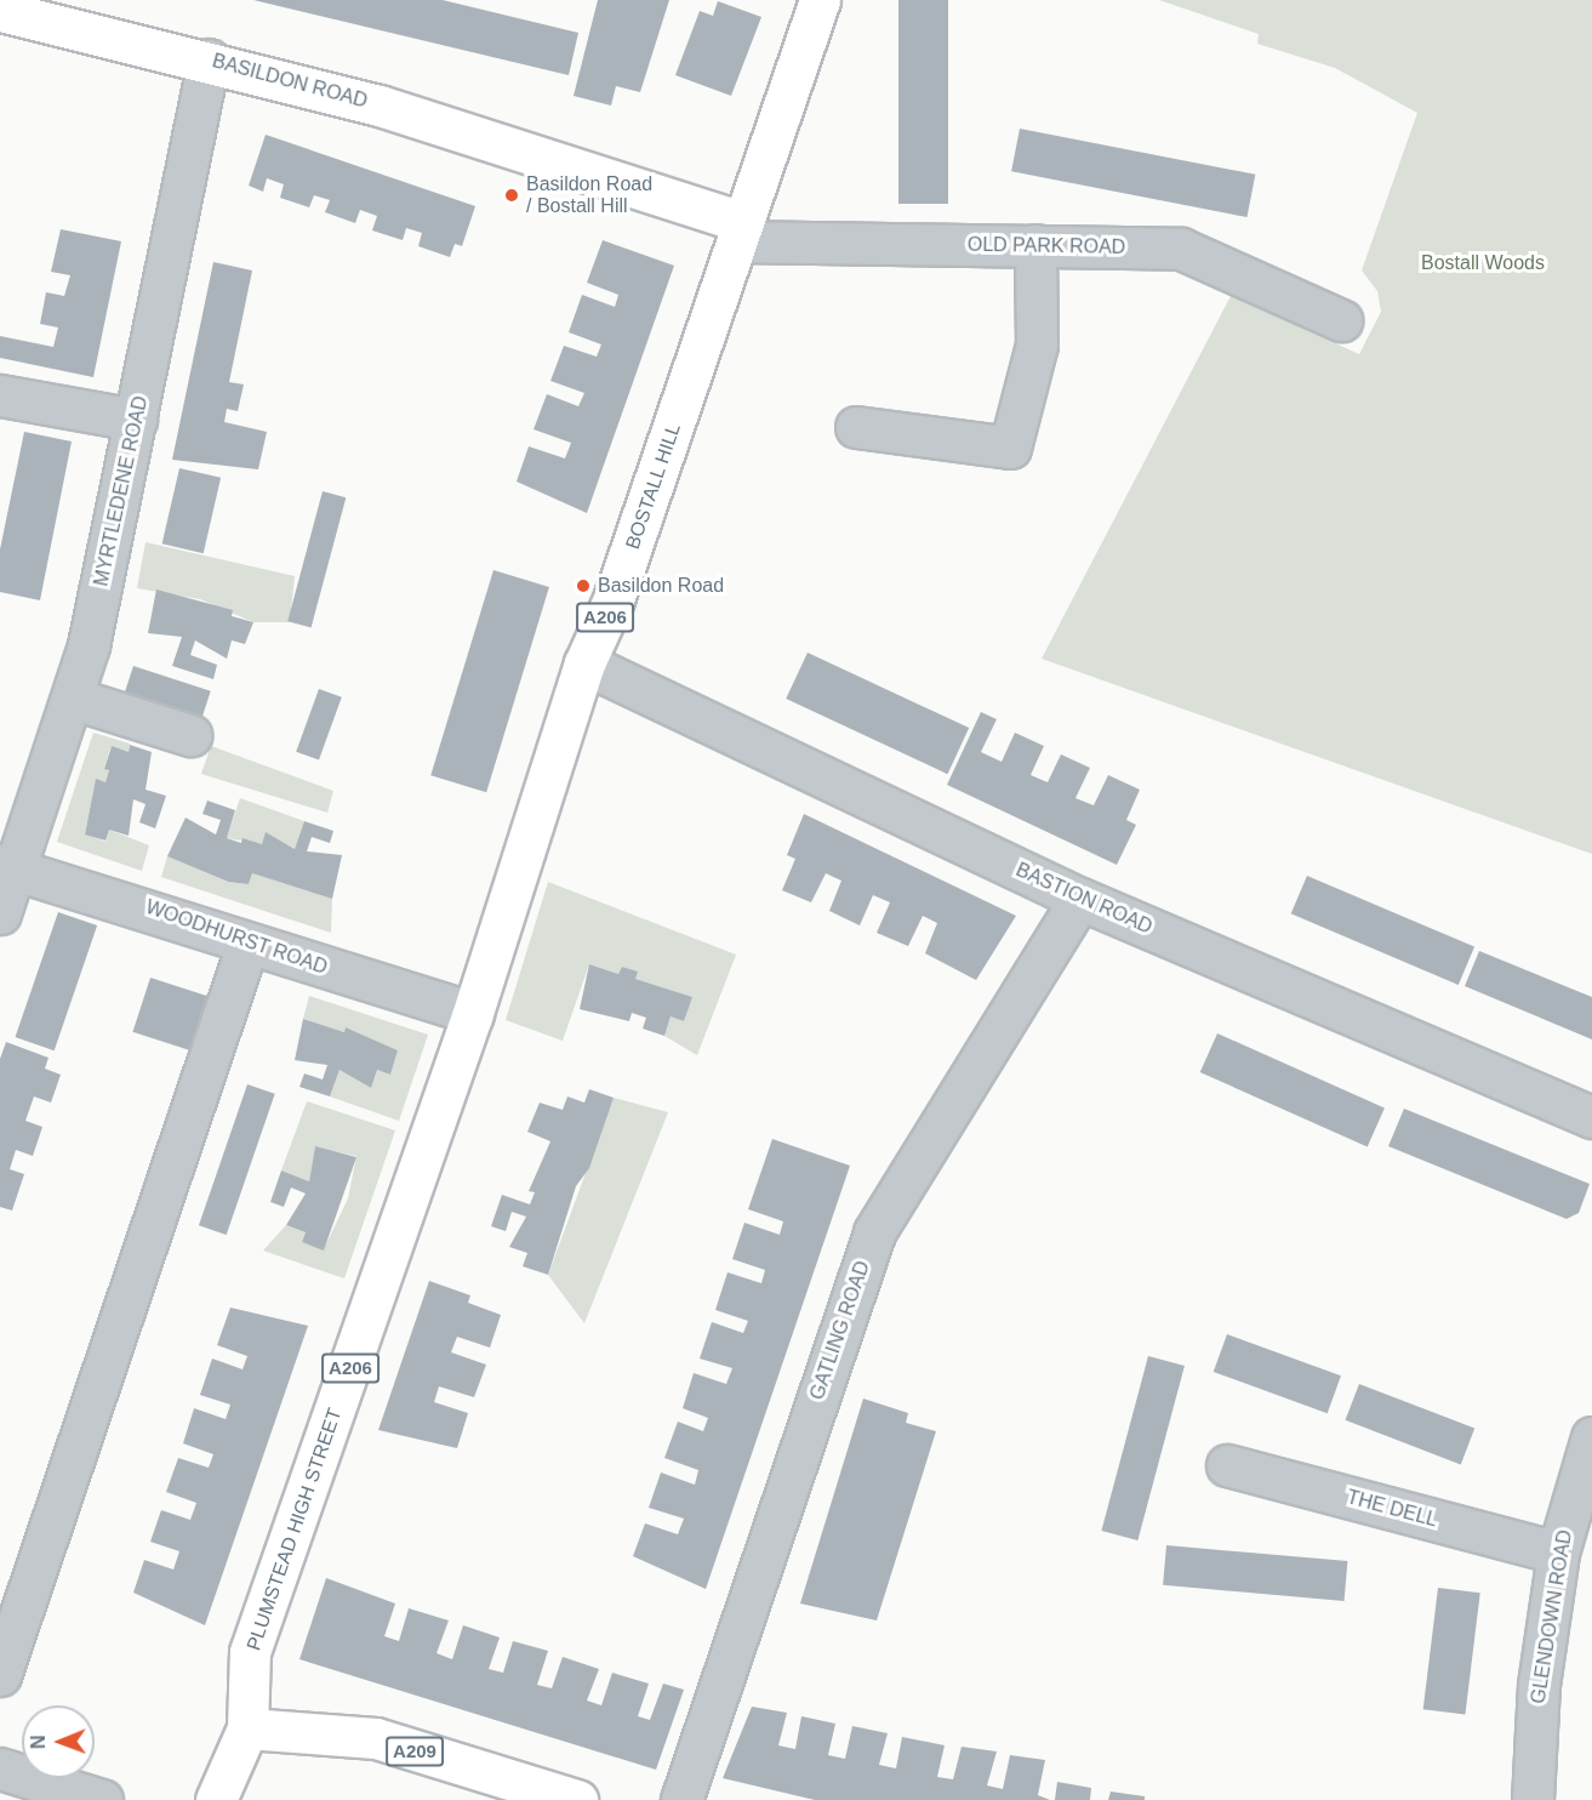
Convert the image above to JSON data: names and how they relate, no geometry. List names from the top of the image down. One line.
{"streets":{"main road":["BASILDON ROAD","BOSTALL HILL","A206","PLUMSTEAD HIGH STREET","A209"],"street":["OLD PARK ROAD","MYRTLEDENE ROAD","BASTION ROAD","WOODHURST ROAD","GATLING ROAD","THE DELL","GLENDOWN ROAD"]},"crossings":[["BASILDON ROAD","OLD PARK ROAD"],["BASILDON ROAD","BOSTALL HILL"],["BASILDON ROAD","MYRTLEDENE ROAD"],["OLD PARK ROAD","BOSTALL HILL"],["BOSTALL HILL","BASTION ROAD"],["BOSTALL HILL","WOODHURST ROAD"],["BOSTALL HILL","PLUMSTEAD HIGH STREET"],["MYRTLEDENE ROAD","WOODHURST ROAD"],["BASTION ROAD","GATLING ROAD"],["WOODHURST ROAD","PLUMSTEAD HIGH STREET"],["THE DELL","GLENDOWN ROAD"],["PLUMSTEAD HIGH STREET","A209"]],"parks":["Bostall Woods"],"places":["Basildon Road / Bostall Hill","Basildon Road"],"north":"left"}
